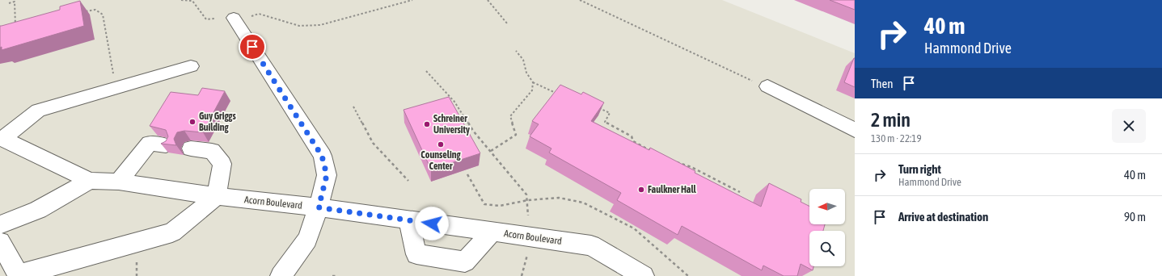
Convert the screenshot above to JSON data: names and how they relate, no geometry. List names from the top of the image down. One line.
{"streets":{"street":["Acorn Boulevard"]},"places":["Guy Griggs Building","Schreiner University","Counseling Center","Faulkner Hall"],"north":"left","page":{"turn":["40 m","Hammond Drive"],"then":"Then","heading":["2 min","130 m · 22:19"],"list":[{"name":"Turn right","note":"Hammond Drive","value":"40 m"},{"name":"Arrive at destination","value":"90 m"}]}}
